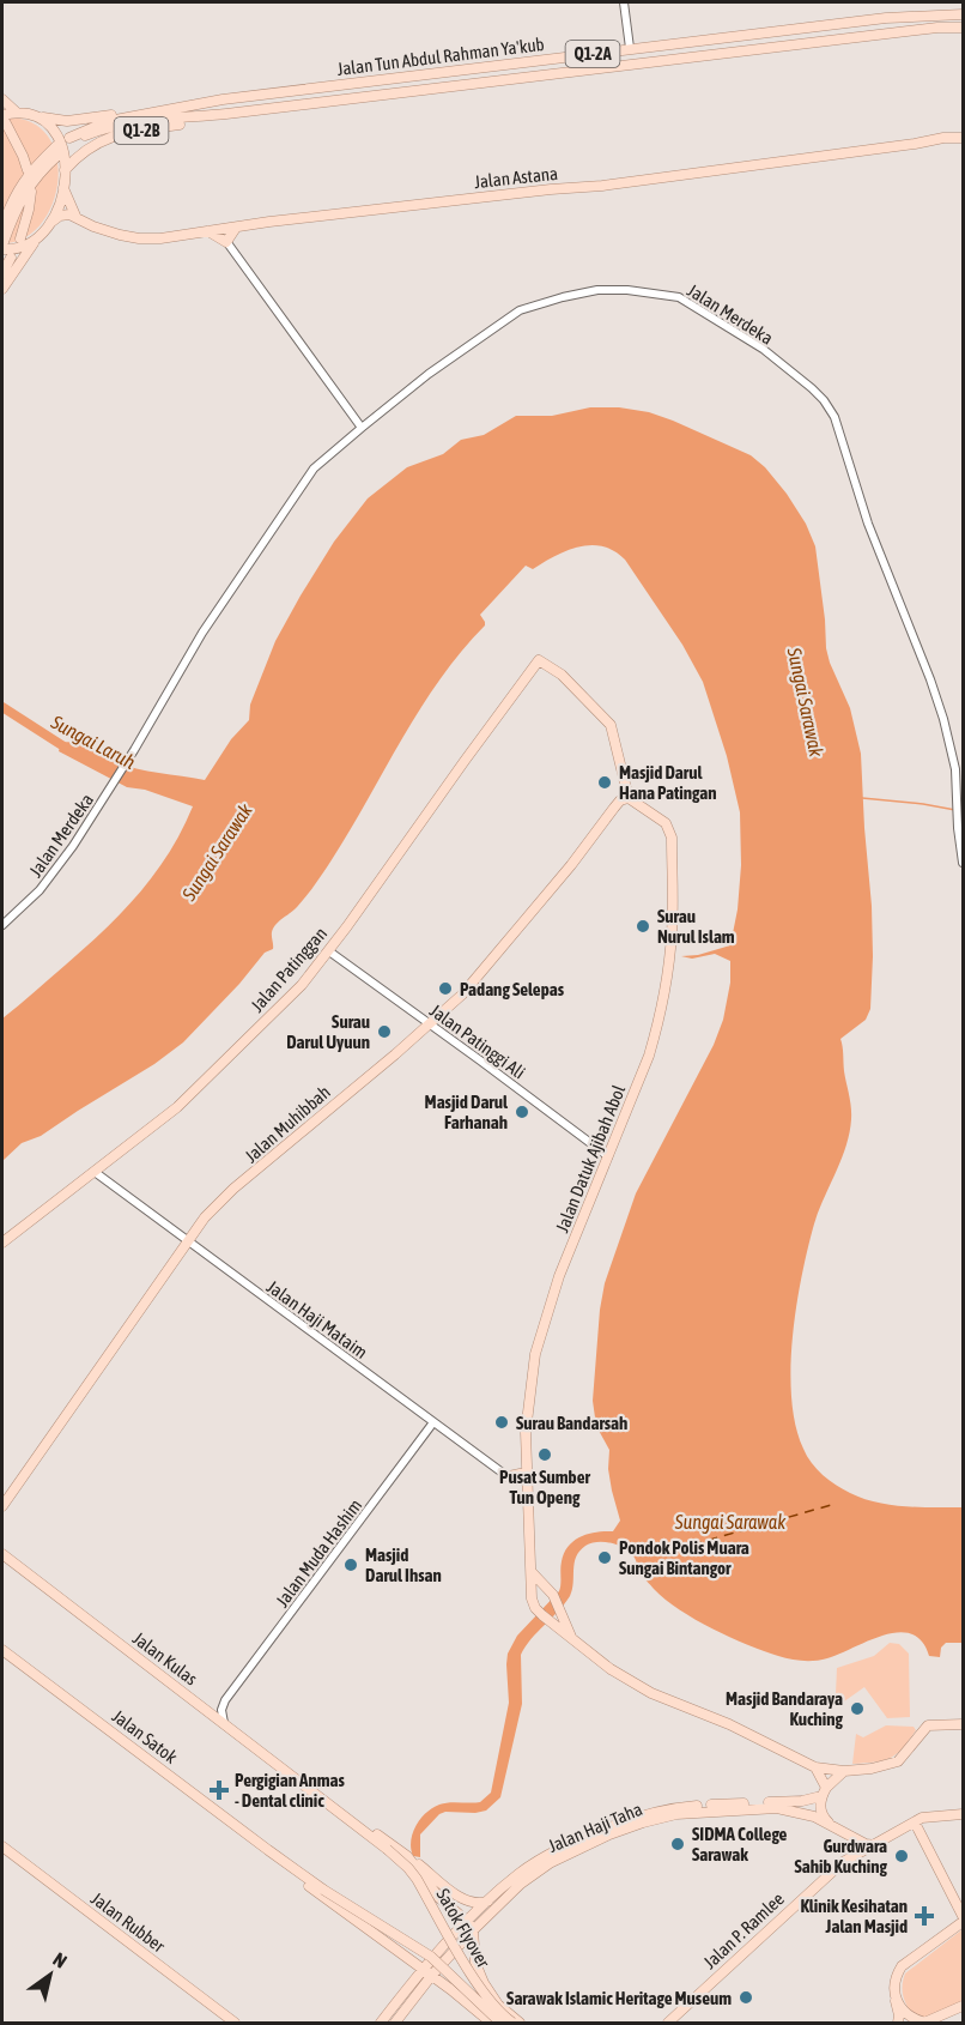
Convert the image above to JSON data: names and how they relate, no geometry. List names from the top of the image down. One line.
{"streets":{"main road":["Q1-2A","Jalan Tun Abdul Rahman Ya'kub","Q1-2B","Jalan Astana","Jalan Patinggan","Jalan Muhibbah","Jalan Datuk Ajibah Abol","Jalan Kulas","Jalan Satok","Jalan Haji Taha","Jalan Rubber","Satok Flyover","Jalan P. Ramlee"],"street":["Jalan Merdeka","Jalan Patinggi Ali","Jalan Haji Mataim","Jalan Muda Hashim"]},"crossings":[["Q1-2A","Jalan Tun Abdul Rahman Ya'kub"],["Jalan Tun Abdul Rahman Ya'kub","Q1-2B"],["Jalan Patinggan","Jalan Patinggi Ali"],["Jalan Patinggan","Jalan Muhibbah"],["Jalan Patinggan","Jalan Datuk Ajibah Abol"],["Jalan Patinggan","Jalan Haji Mataim"],["Jalan Patinggi Ali","Jalan Muhibbah"],["Jalan Patinggi Ali","Jalan Datuk Ajibah Abol"],["Jalan Muhibbah","Jalan Datuk Ajibah Abol"],["Jalan Muhibbah","Jalan Haji Mataim"],["Jalan Haji Mataim","Jalan Muda Hashim"],["Jalan Kulas","Jalan Haji Taha"],["Jalan Kulas","Satok Flyover"],["Jalan Haji Taha","Jalan P. Ramlee"]],"water":["Sungai Sarawak","Sungai Laruh"],"places":{"other":["Masjid Darul Hana Patingan","Surau Nurul Islam","Padang Selepas","Surau Darul Uyuun","Masjid Darul Farhanah","Surau Bandarsah","Pusat Sumber Tun Openg","Pondok Polis Muara Sungai Bintangor","Masjid Darul Ihsan","Masjid Bandaraya Kuching","SIDMA College Sarawak","Gurdwara Sahib Kuching","Sarawak Islamic Heritage Museum"],"health":["Pergigian Anmas - Dental clinic","Klinik Kesihatan Jalan Masjid"]},"north":"top right"}
